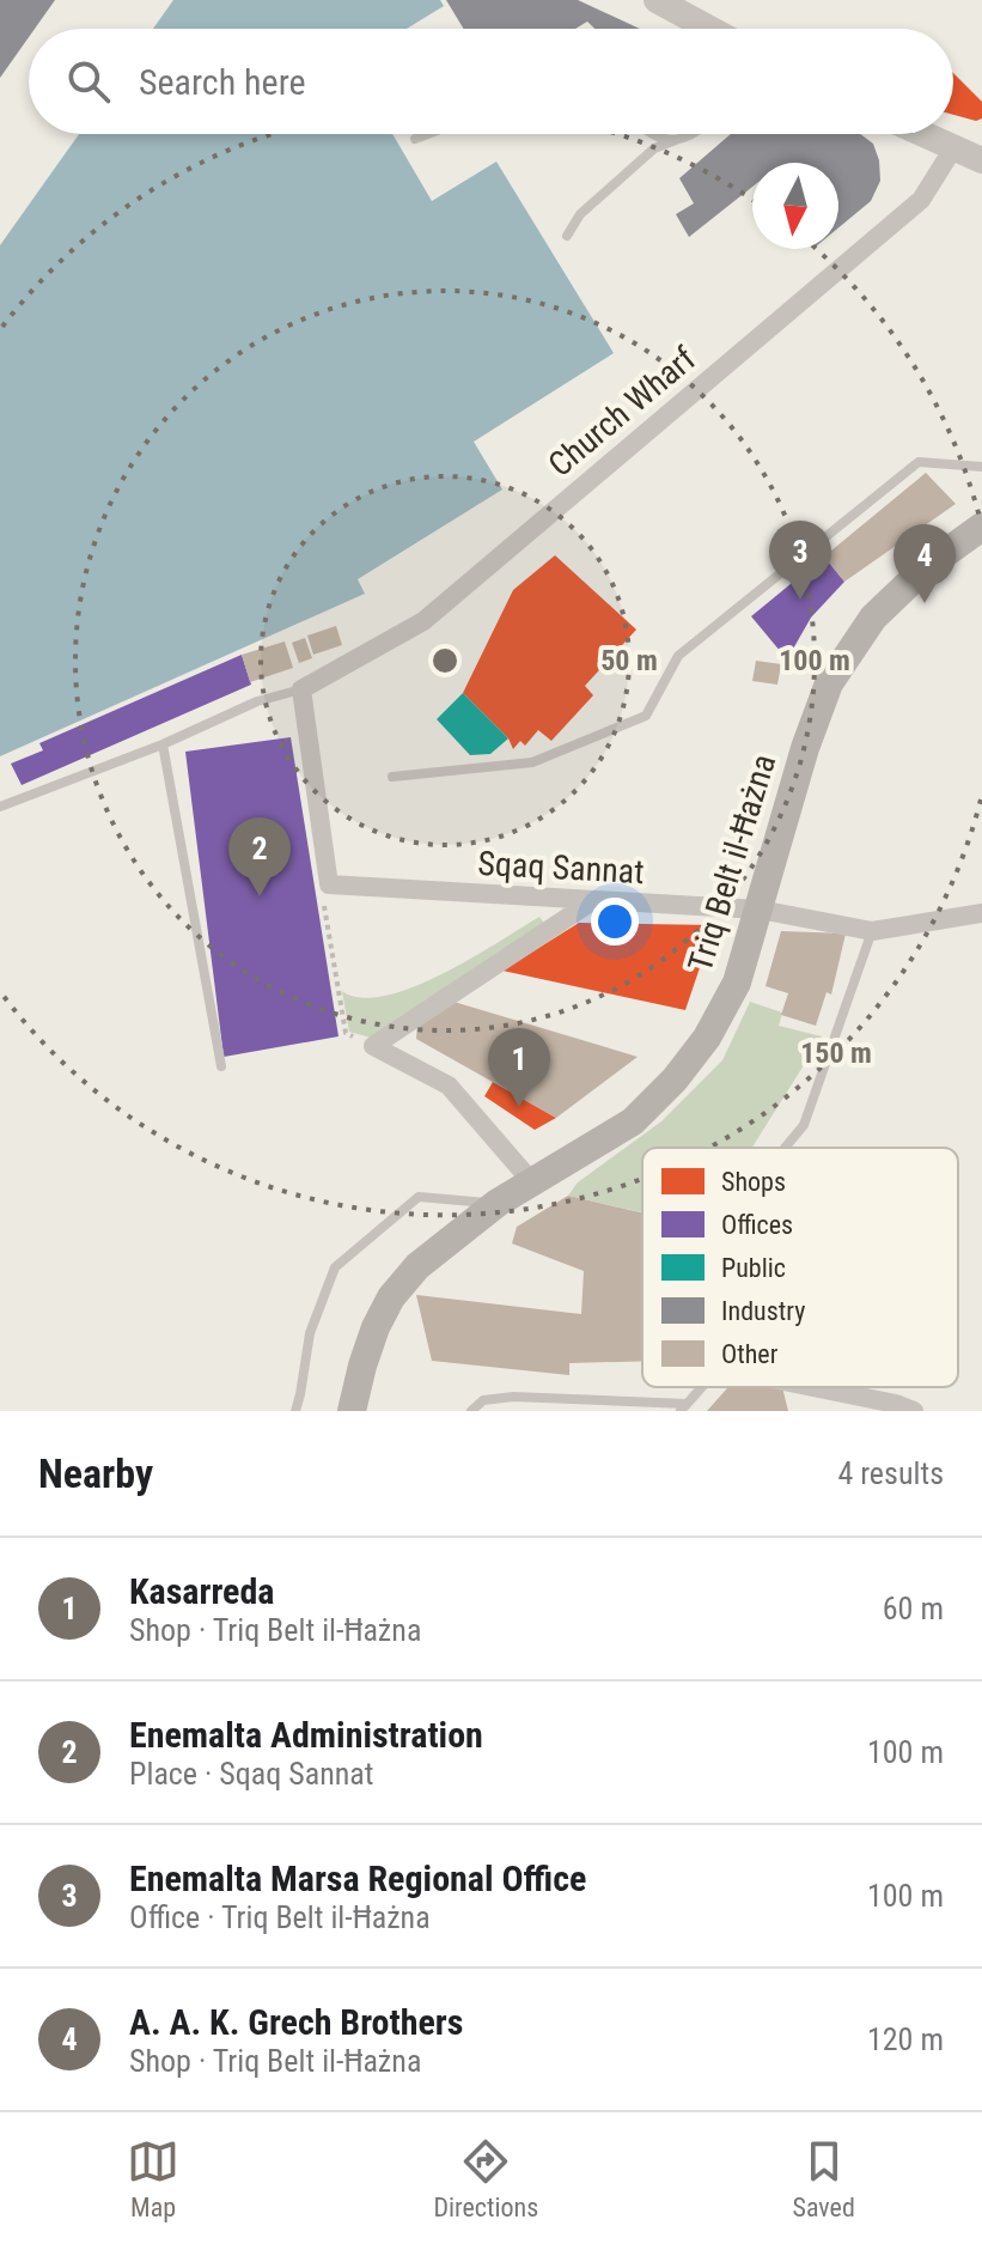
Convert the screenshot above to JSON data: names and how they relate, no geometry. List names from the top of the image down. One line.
{"streets":{"main road":["Triq Belt il-Ħażna"],"street":["Church Wharf","Sqaq Sannat"]},"crossings":[["Church Wharf","Sqaq Sannat"],["Triq Belt il-Ħażna","Sqaq Sannat"]],"legend":["Shops","Offices","Public","Industry","Other"],"north":"bottom","page":{"search":"Search here","pins":["3","4","2","1"],"heading":["Nearby","4 results"],"list":[{"mark":"1","name":"Kasarreda","note":"Shop · Triq Belt il-Ħażna","value":"60 m"},{"mark":"2","name":"Enemalta Administration","note":"Place · Sqaq Sannat","value":"100 m"},{"mark":"3","name":"Enemalta Marsa Regional Office","note":"Office · Triq Belt il-Ħażna","value":"100 m"},{"mark":"4","name":"A. A. K. Grech Brothers","note":"Shop · Triq Belt il-Ħażna","value":"120 m"}],"nav":["Map","Directions","Saved"]},"rings":["50 m","100 m","150 m"]}
